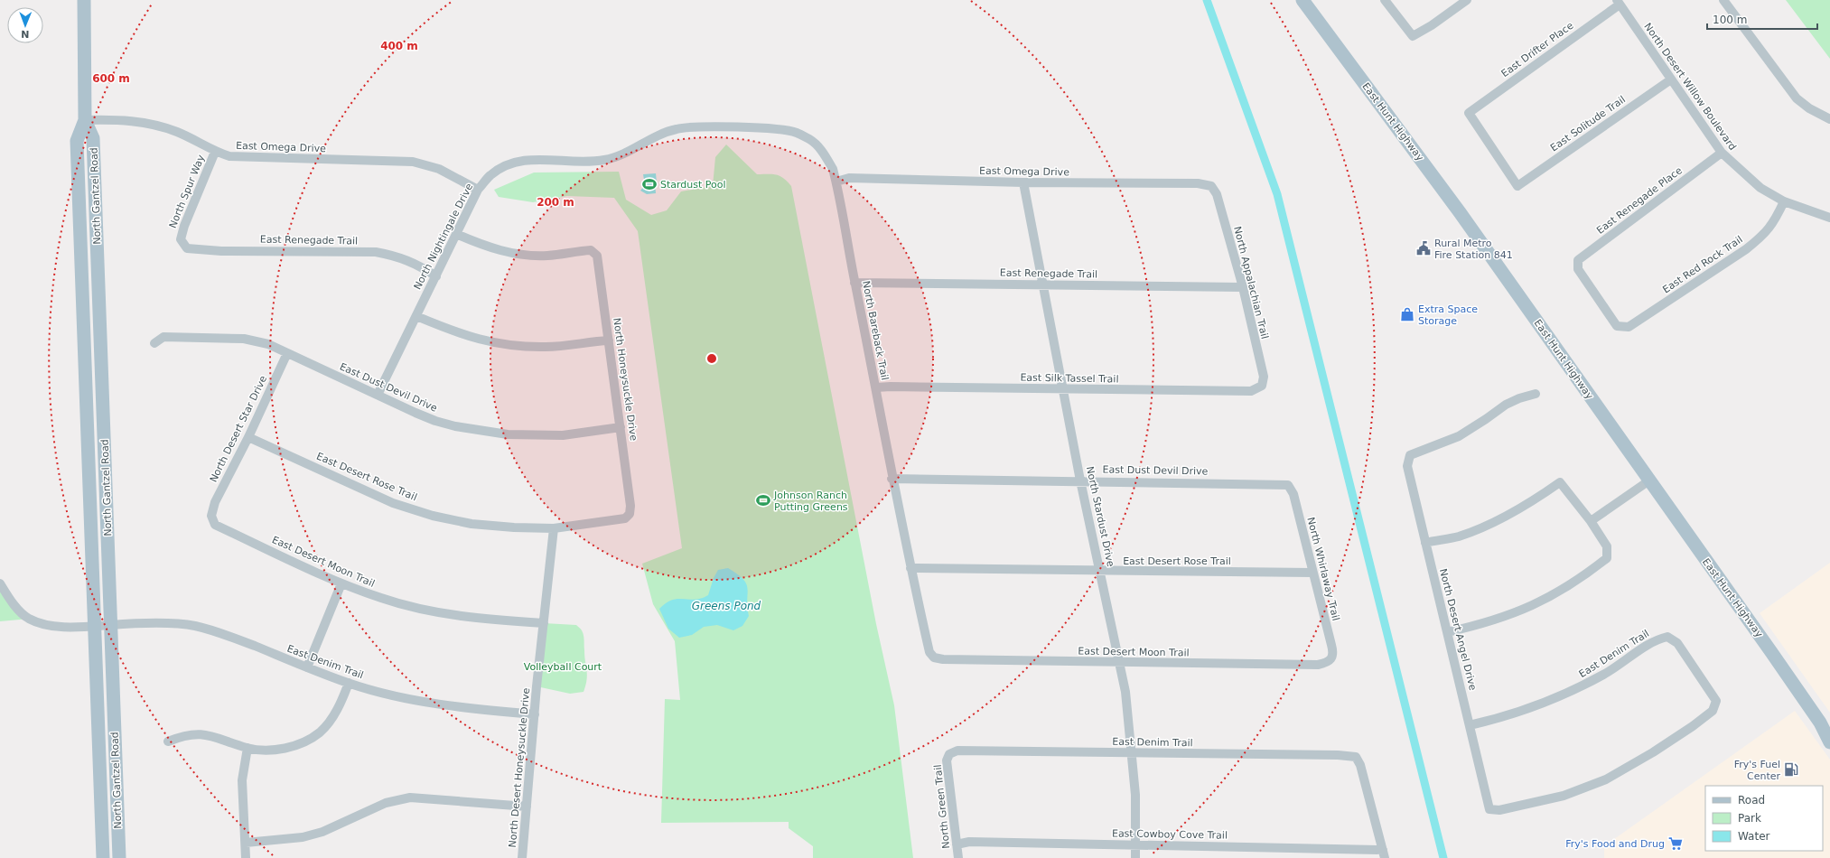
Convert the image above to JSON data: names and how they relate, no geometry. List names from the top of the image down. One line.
{"streets":{"main road":["East Hunt Highway","North Gantzel Road"],"street":["East Drifter Place","North Desert Willow Boulevard","East Solitude Trail","East Omega Drive","North Spur Way","East Renegade Place","North Nightingale Drive","East Renegade Trail","East Red Rock Trail","North Appalachian Trail","North Bareback Trail","East Silk Tassel Trail","North Honeysuckle Drive","East Dust Devil Drive","North Desert Star Drive","East Desert Rose Trail","North Stardust Drive","East Desert Moon Trail","North Whirlaway Trail","North Desert Angel Drive","East Denim Trail","North Desert Honeysuckle Drive","North Green Trail","East Cowboy Cove Trail"]},"crossings":[["East Drifter Place","North Desert Willow Boulevard"],["East Drifter Place","East Solitude Trail"],["North Desert Willow Boulevard","East Solitude Trail"],["North Desert Willow Boulevard","East Renegade Place"],["North Desert Willow Boulevard","East Red Rock Trail"],["East Omega Drive","North Spur Way"],["East Omega Drive","North Gantzel Road"],["East Omega Drive","North Nightingale Drive"],["East Omega Drive","North Appalachian Trail"],["East Omega Drive","North Bareback Trail"],["East Omega Drive","North Stardust Drive"],["North Spur Way","East Renegade Trail"],["North Gantzel Road","East Denim Trail"],["East Renegade Place","East Red Rock Trail"],["North Nightingale Drive","East Renegade Trail"],["North Nightingale Drive","North Bareback Trail"],["North Nightingale Drive","North Honeysuckle Drive"],["North Nightingale Drive","East Dust Devil Drive"],["East Renegade Trail","North Appalachian Trail"],["East Renegade Trail","North Bareback Trail"],["East Renegade Trail","North Stardust Drive"],["North Appalachian Trail","East Silk Tassel Trail"],["North Bareback Trail","East Silk Tassel Trail"],["North Bareback Trail","East Dust Devil Drive"],["North Bareback Trail","East Desert Rose Trail"],["North Bareback Trail","East Desert Moon Trail"],["East Silk Tassel Trail","North Stardust Drive"],["North Honeysuckle Drive","East Dust Devil Drive"],["North Honeysuckle Drive","East Desert Rose Trail"],["East Dust Devil Drive","North Desert Star Drive"],["East Dust Devil Drive","North Stardust Drive"],["East Dust Devil Drive","North Whirlaway Trail"],["North Desert Star Drive","East Desert Rose Trail"],["North Desert Star Drive","East Desert Moon Trail"],["East Desert Rose Trail","North Stardust Drive"],["East Desert Rose Trail","North Whirlaway Trail"],["East Desert Rose Trail","North Desert Honeysuckle Drive"],["North Stardust Drive","East Desert Moon Trail"],["North Stardust Drive","East Denim Trail"],["North Stardust Drive","East Cowboy Cove Trail"],["East Desert Moon Trail","North Whirlaway Trail"],["East Desert Moon Trail","North Desert Honeysuckle Drive"],["North Desert Angel Drive","East Denim Trail"],["East Denim Trail","North Desert Honeysuckle Drive"],["East Denim Trail","North Green Trail"],["East Denim Trail","East Cowboy Cove Trail"],["North Green Trail","East Cowboy Cove Trail"]],"water":["Greens Pond"],"parks":["Volleyball Court"],"places":{"sports":["Stardust Pool","Johnson Ranch Putting Greens"],"public building":["Rural Metro Fire Station 841"],"shop":["Extra Space Storage"],"fuel station":["Fry's Fuel Center"],"supermarket":["Fry's Food and Drug"]},"legend":["Road","Park","Water"],"scale_bar":"100 m","north":"bottom","rings":["400 m","600 m","200 m"]}
